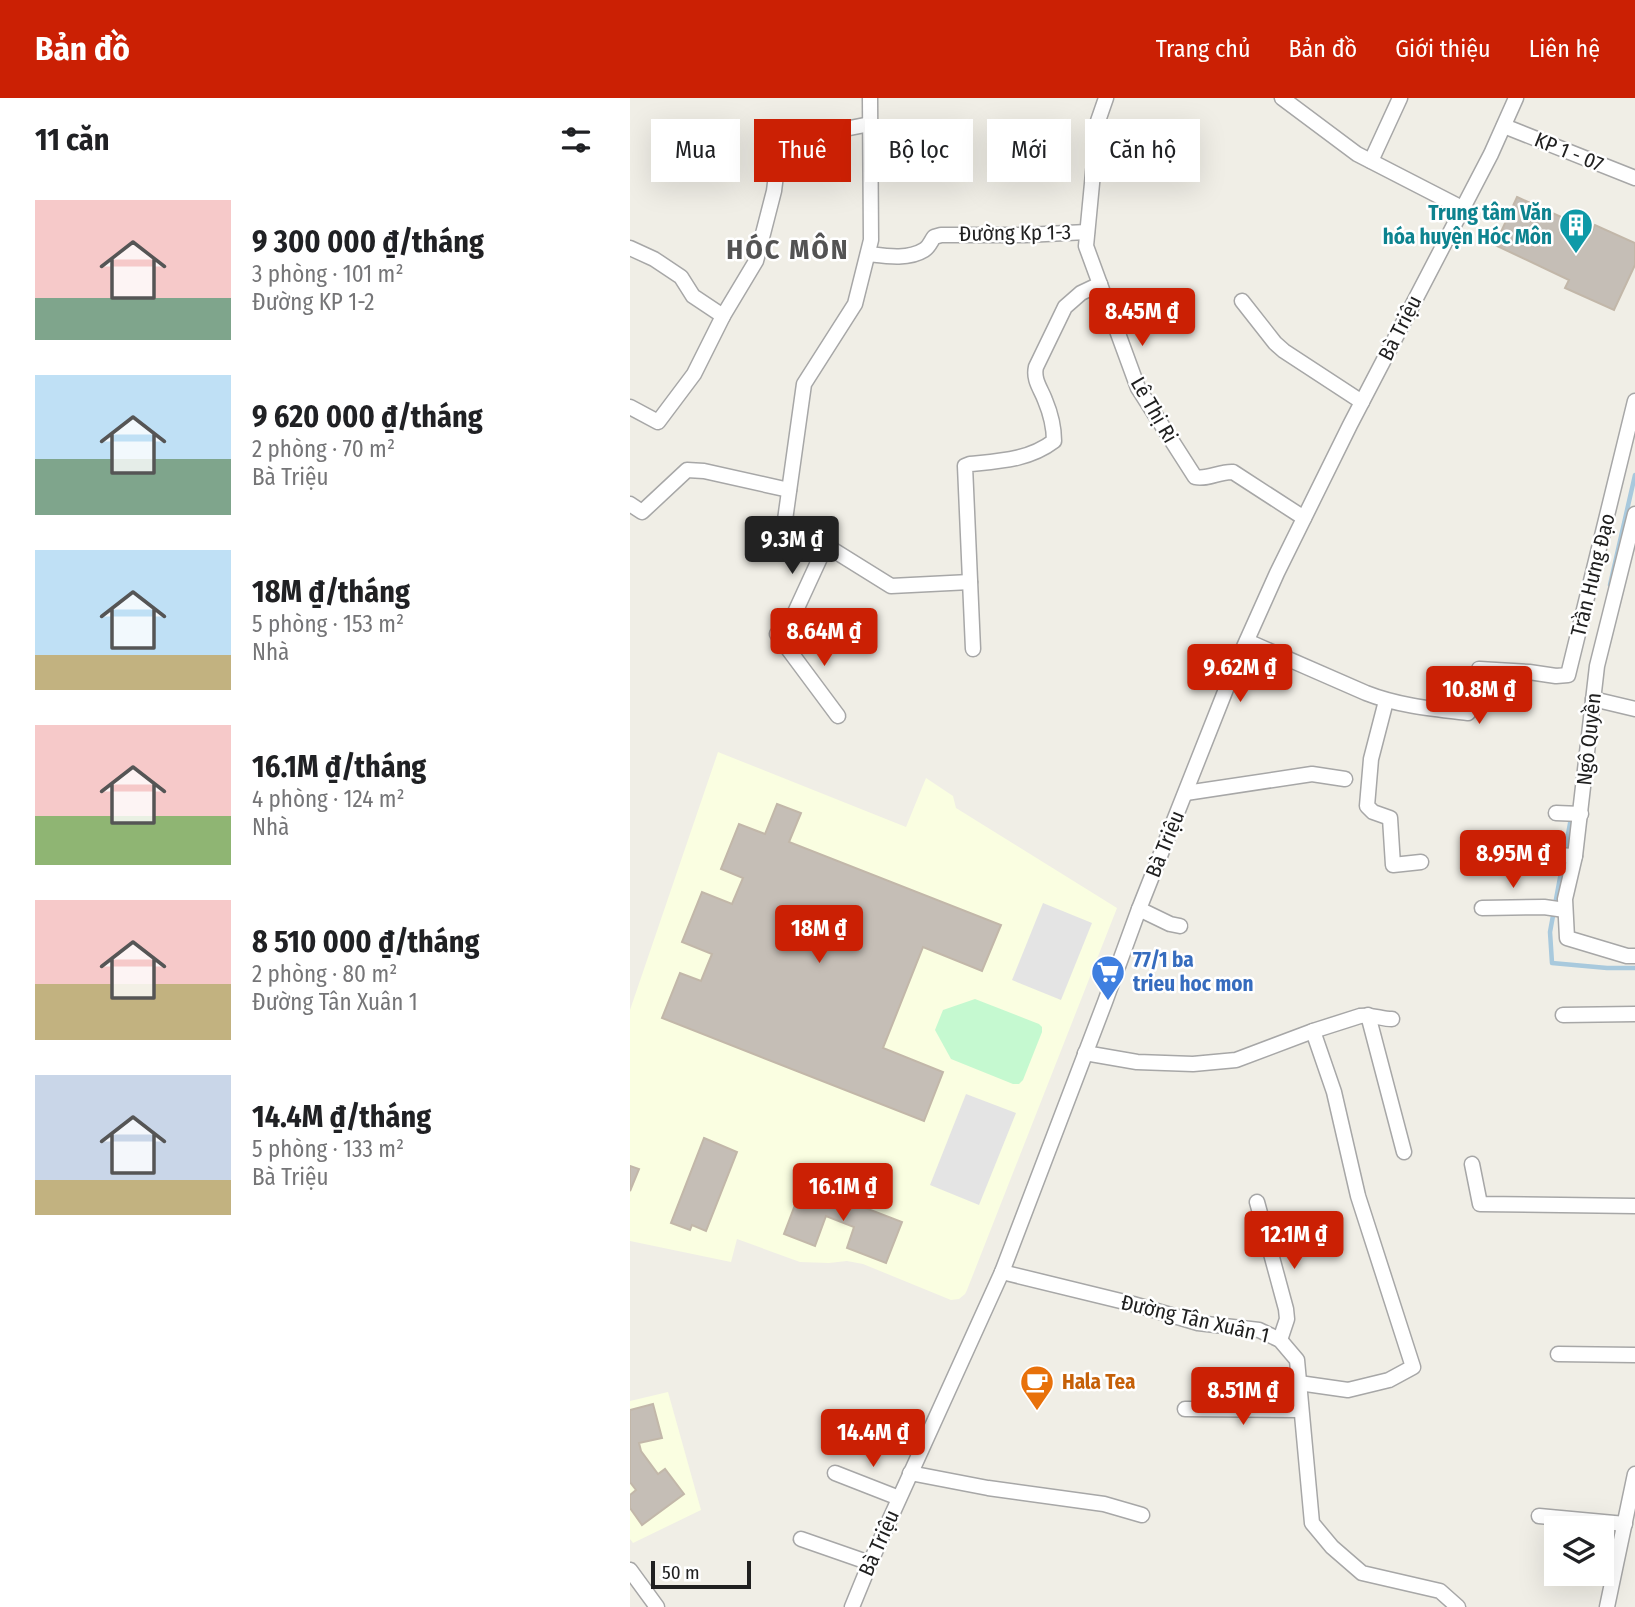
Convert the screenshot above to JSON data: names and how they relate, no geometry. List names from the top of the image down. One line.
{"streets":{"street":["KP 1 - 07","Đường Kp 1-3","Bà Triệu","Lê Thị Ri","Trần Hưng Đạo","Ngô Quyền","Đường Tân Xuân 1"]},"crossings":[["KP 1 - 07","Bà Triệu"],["Đường Kp 1-3","Lê Thị Ri"],["Bà Triệu","Lê Thị Ri"],["Bà Triệu","Trần Hưng Đạo"],["Bà Triệu","Đường Tân Xuân 1"]],"districts":["HÓC MÔN"],"places":{"building":["Trung tâm Văn hóa huyện Hóc Môn"],"supermarket":["77/1 ba trieu hoc mon"],"cafe":["Hala Tea"]},"scale_bar":"50 m","page":{"header":"Bản đồ","nav":["Trang chủ","Bản đồ","Giới thiệu","Liên hệ"],"heading":"11 căn","chip":["Mua","Thuê","Bộ lọc","Mới","Căn hộ"],"list":[{"name":"9 300 000 ₫/tháng","note":"3 phòng · 101 m² · Đường KP 1-2"},{"name":"9 620 000 ₫/tháng","note":"2 phòng · 70 m² · Bà Triệu"},{"name":"18M ₫/tháng","note":"5 phòng · 153 m² · Nhà"},{"name":"16.1M ₫/tháng","note":"4 phòng · 124 m² · Nhà"},{"name":"8 510 000 ₫/tháng","note":"2 phòng · 80 m² · Đường Tân Xuân 1"},{"name":"14.4M ₫/tháng","note":"5 phòng · 133 m² · Bà Triệu"}],"price":["8.45M ₫","9.3M ₫","8.64M ₫","9.62M ₫","10.8M ₫","8.95M ₫","18M ₫","16.1M ₫","12.1M ₫","8.51M ₫","14.4M ₫"],"scale":"50 m"}}
